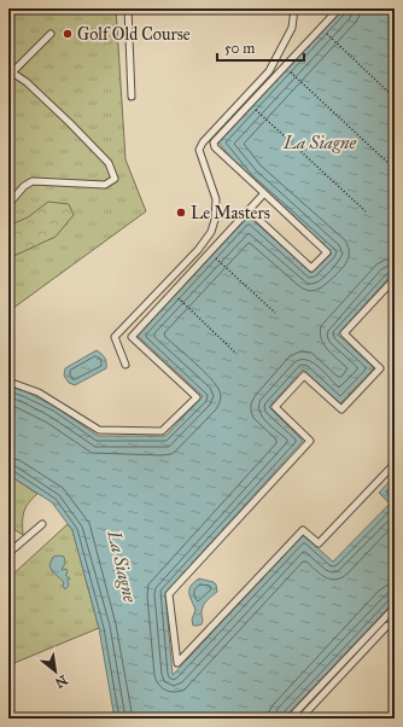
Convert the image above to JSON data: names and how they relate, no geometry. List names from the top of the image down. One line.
{"water":["La Siagne"],"places":["Golf Old Course","Le Masters"],"scale_bar":"50 m","north":"bottom right"}
